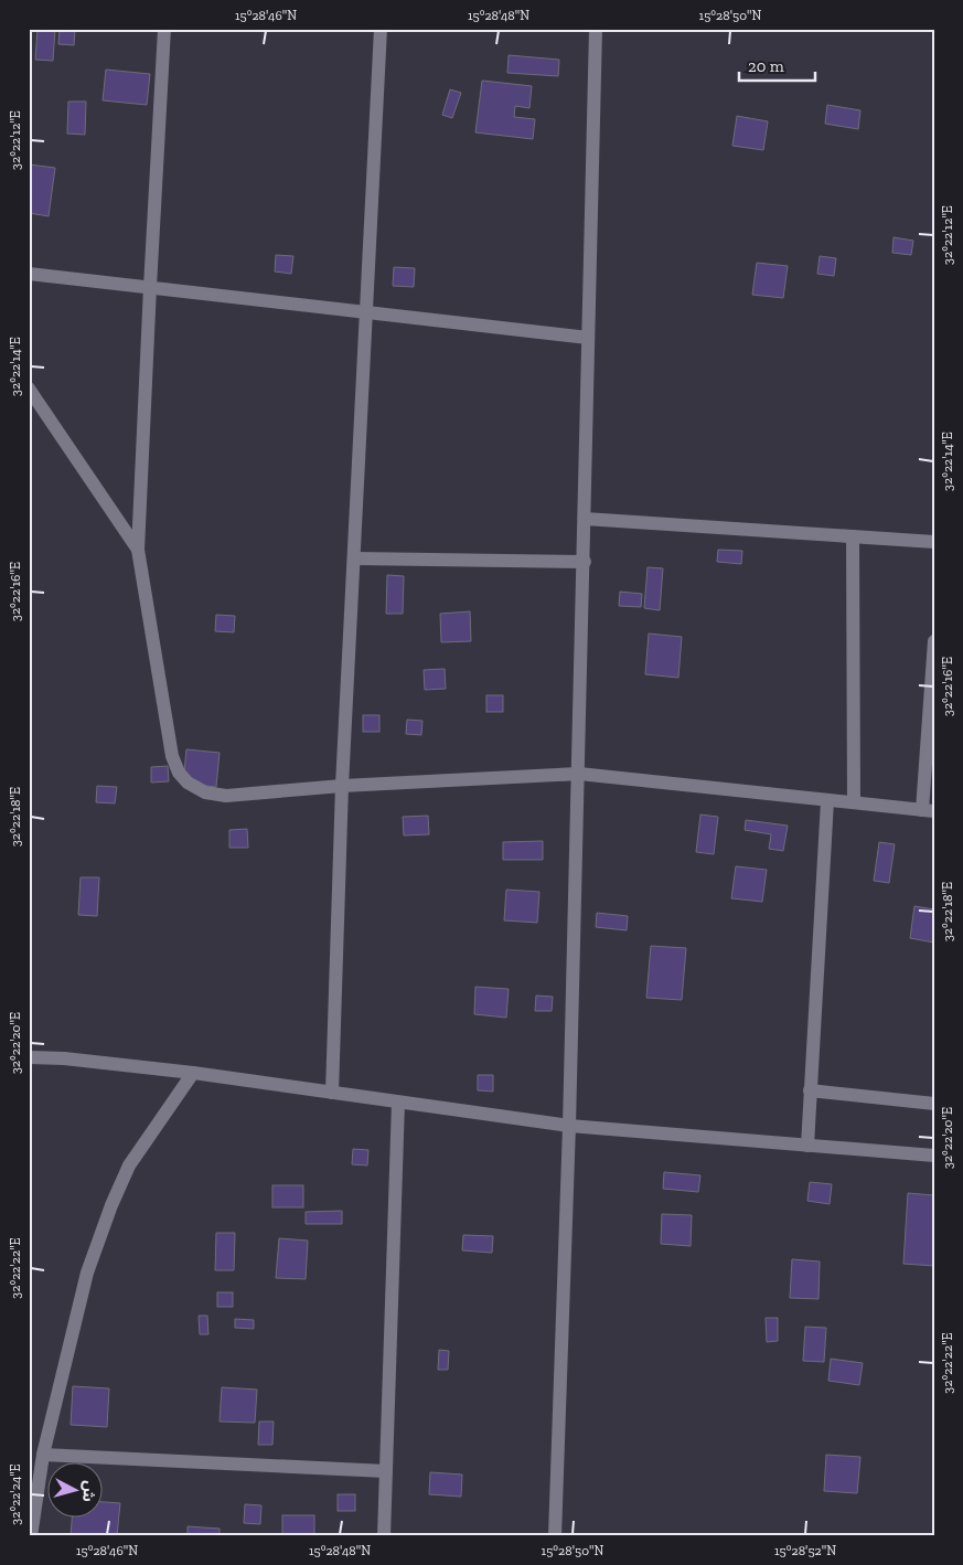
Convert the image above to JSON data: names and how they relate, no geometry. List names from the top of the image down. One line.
{"scale_bar":"20 m","north":"right","coordinates":["15°28'46\"N","15°28'48\"N","15°28'50\"N","32°22'12\"E","32°22'14\"E","32°22'16\"E","32°22'18\"E","32°22'20\"E","32°22'22\"E","32°22'24\"E","15°28'52\"N"]}
